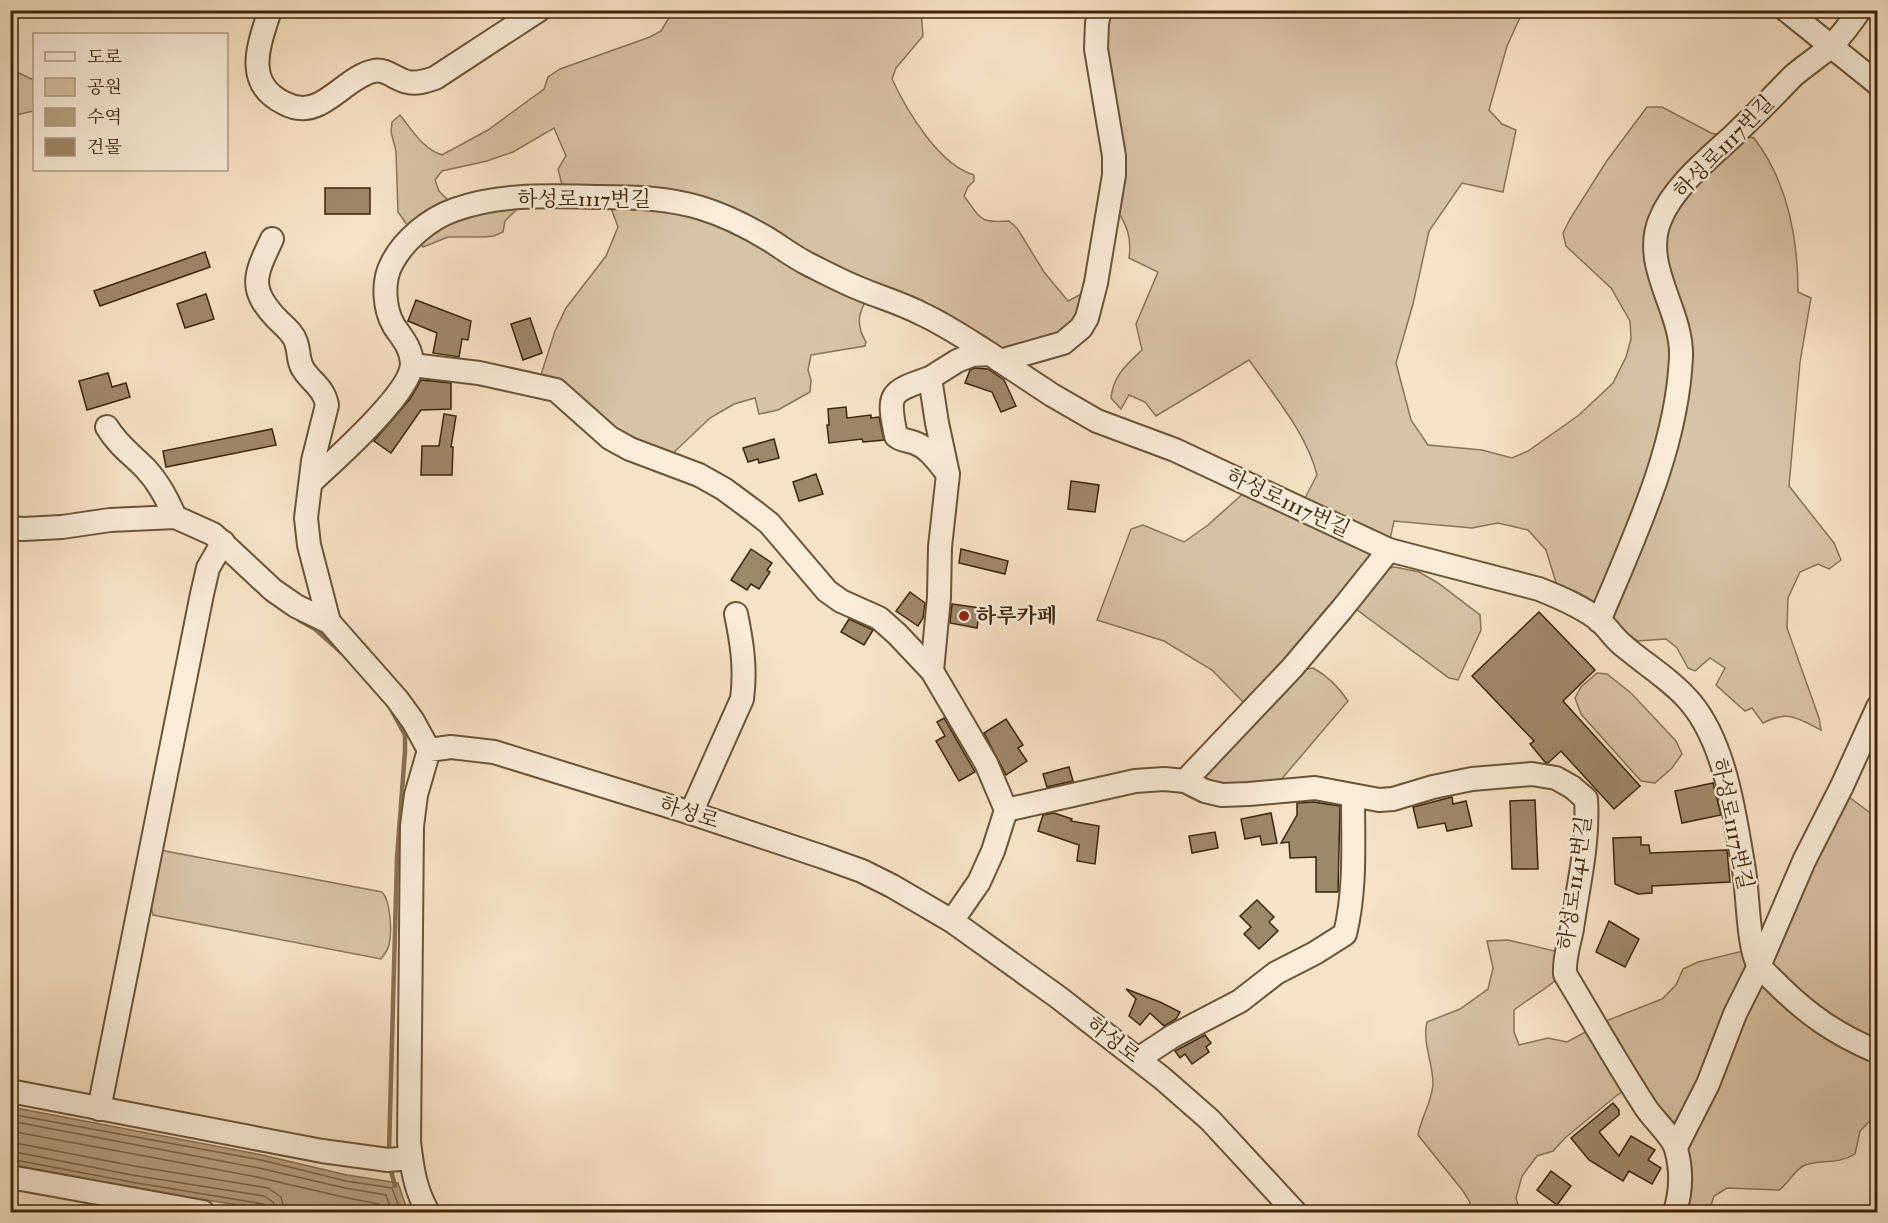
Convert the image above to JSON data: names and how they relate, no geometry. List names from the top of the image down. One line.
{"streets":{"street":["하성로1117번길","하성로","하성로1141번길"]},"places":["하루카페"],"legend":["도로","공원","수역","건물"]}
